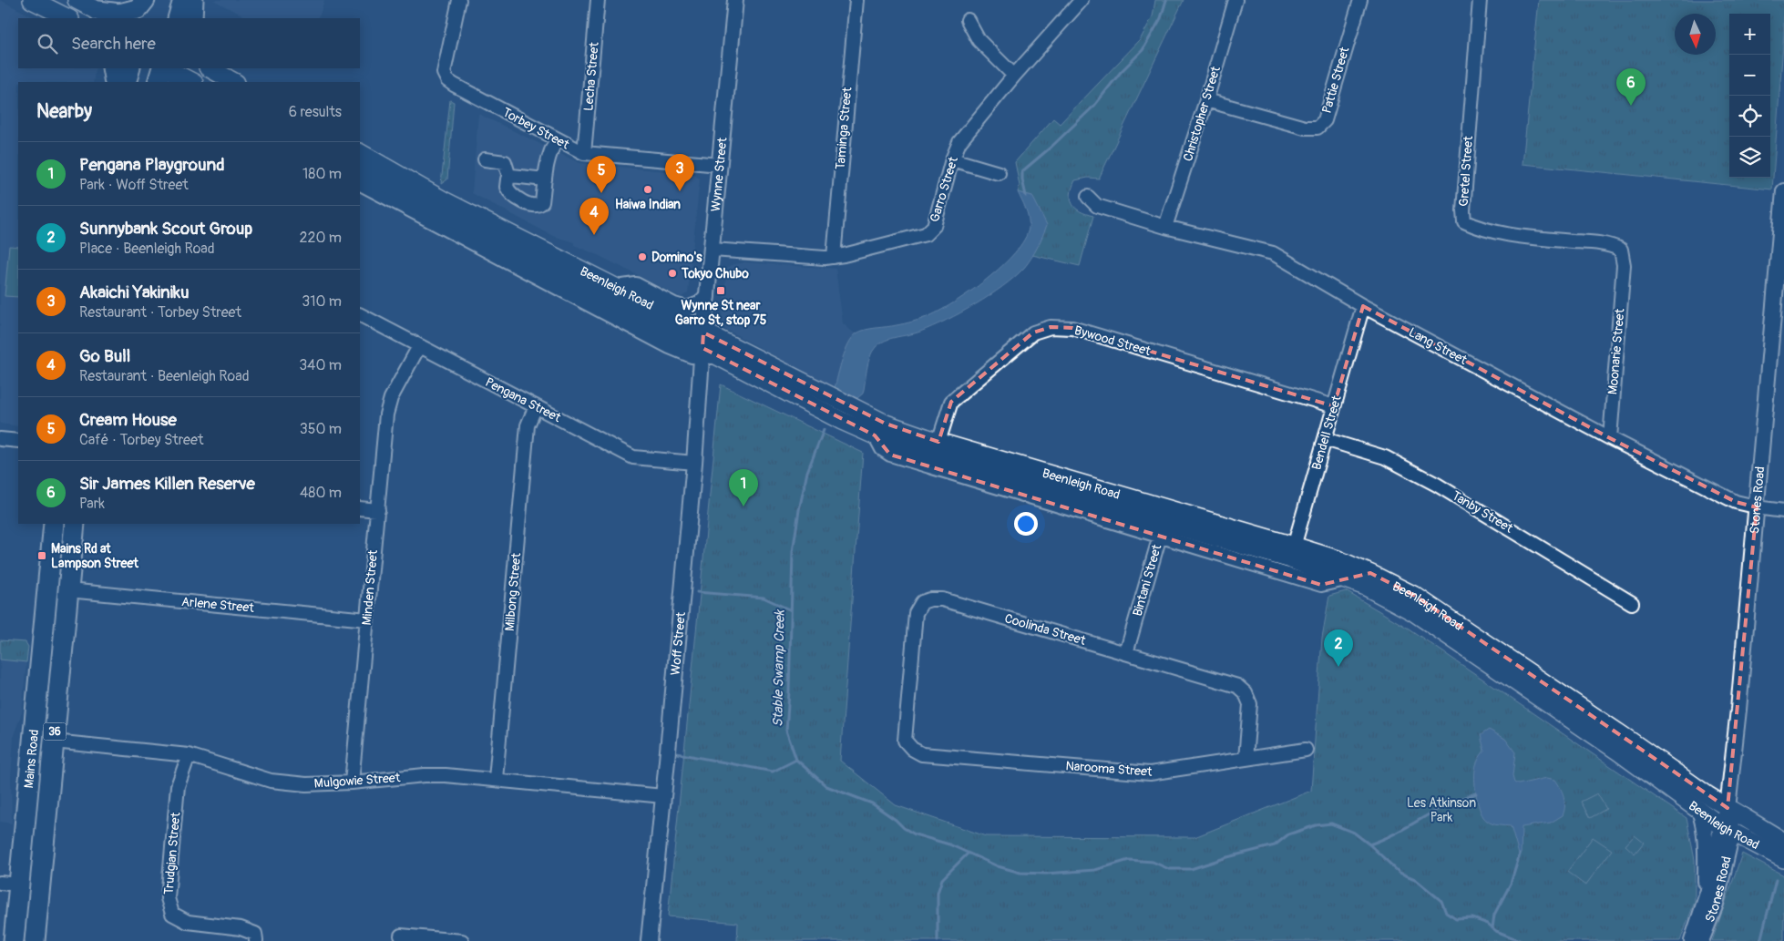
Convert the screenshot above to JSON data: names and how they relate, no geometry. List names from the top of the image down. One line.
{"streets":{"main road":["Beenleigh Road","36","Mains Road"],"street":["Lecha Street","Pattie Street","Christopher Street","Torbey Street","Taminga Street","Gretel Street","Wynne Street","Garro Street","Bywood Street","Lang Street","Moonarie Street","Pengana Street","Bendell Street","Stones Road","Tanby Street","Bintani Street","Minden Street","Milbong Street","Arlene Street","Coolinda Street","Woff Street","Narooma Street","Mulgowie Street","Trudgian Street"]},"crossings":[["Lecha Street","Torbey Street"],["Pattie Street","Christopher Street"],["Christopher Street","Lang Street"],["Torbey Street","Wynne Street"],["Taminga Street","Garro Street"],["Gretel Street","Moonarie Street"],["Wynne Street","Garro Street"],["Wynne Street","Beenleigh Road"],["Wynne Street","Woff Street"],["Beenleigh Road","Bywood Street"],["Beenleigh Road","Bendell Street"],["Beenleigh Road","Stones Road"],["Beenleigh Road","Bintani Street"],["Beenleigh Road","Woff Street"],["Bywood Street","Bendell Street"],["Lang Street","Moonarie Street"],["Lang Street","Bendell Street"],["Lang Street","Stones Road"],["Pengana Street","Minden Street"],["Pengana Street","Milbong Street"],["Pengana Street","Woff Street"],["Bendell Street","Tanby Street"],["Bintani Street","Coolinda Street"],["Minden Street","Arlene Street"],["Minden Street","Mulgowie Street"],["Milbong Street","Mulgowie Street"],["Arlene Street","Mains Road"],["Coolinda Street","Narooma Street"],["Woff Street","Mulgowie Street"],["Mains Road","Mulgowie Street"],["Mulgowie Street","Trudgian Street"]],"water":["Stable Swamp Creek"],"parks":["Les Atkinson Park"],"places":{"other":["Haiwa Indian","Domino's","Tokyo Chubo"],"transit":["Wynne St near Garro St, stop 75","Mains Rd at Lampson Street"]},"north":"bottom","page":{"map_buttons":["+","−"],"search":"Search here","pins":["6","3","5","4","1","2"],"heading":["Nearby","6 results"],"list":[{"mark":"1","name":"Pengana Playground","note":"Park · Woff Street","value":"180 m"},{"mark":"2","name":"Sunnybank Scout Group","note":"Place · Beenleigh Road","value":"220 m"},{"mark":"3","name":"Akaichi Yakiniku","note":"Restaurant · Torbey Street","value":"310 m"},{"mark":"4","name":"Go Bull","note":"Restaurant · Beenleigh Road","value":"340 m"},{"mark":"5","name":"Cream House","note":"Café · Torbey Street","value":"350 m"},{"mark":"6","name":"Sir James Killen Reserve","note":"Park","value":"480 m"}]}}
